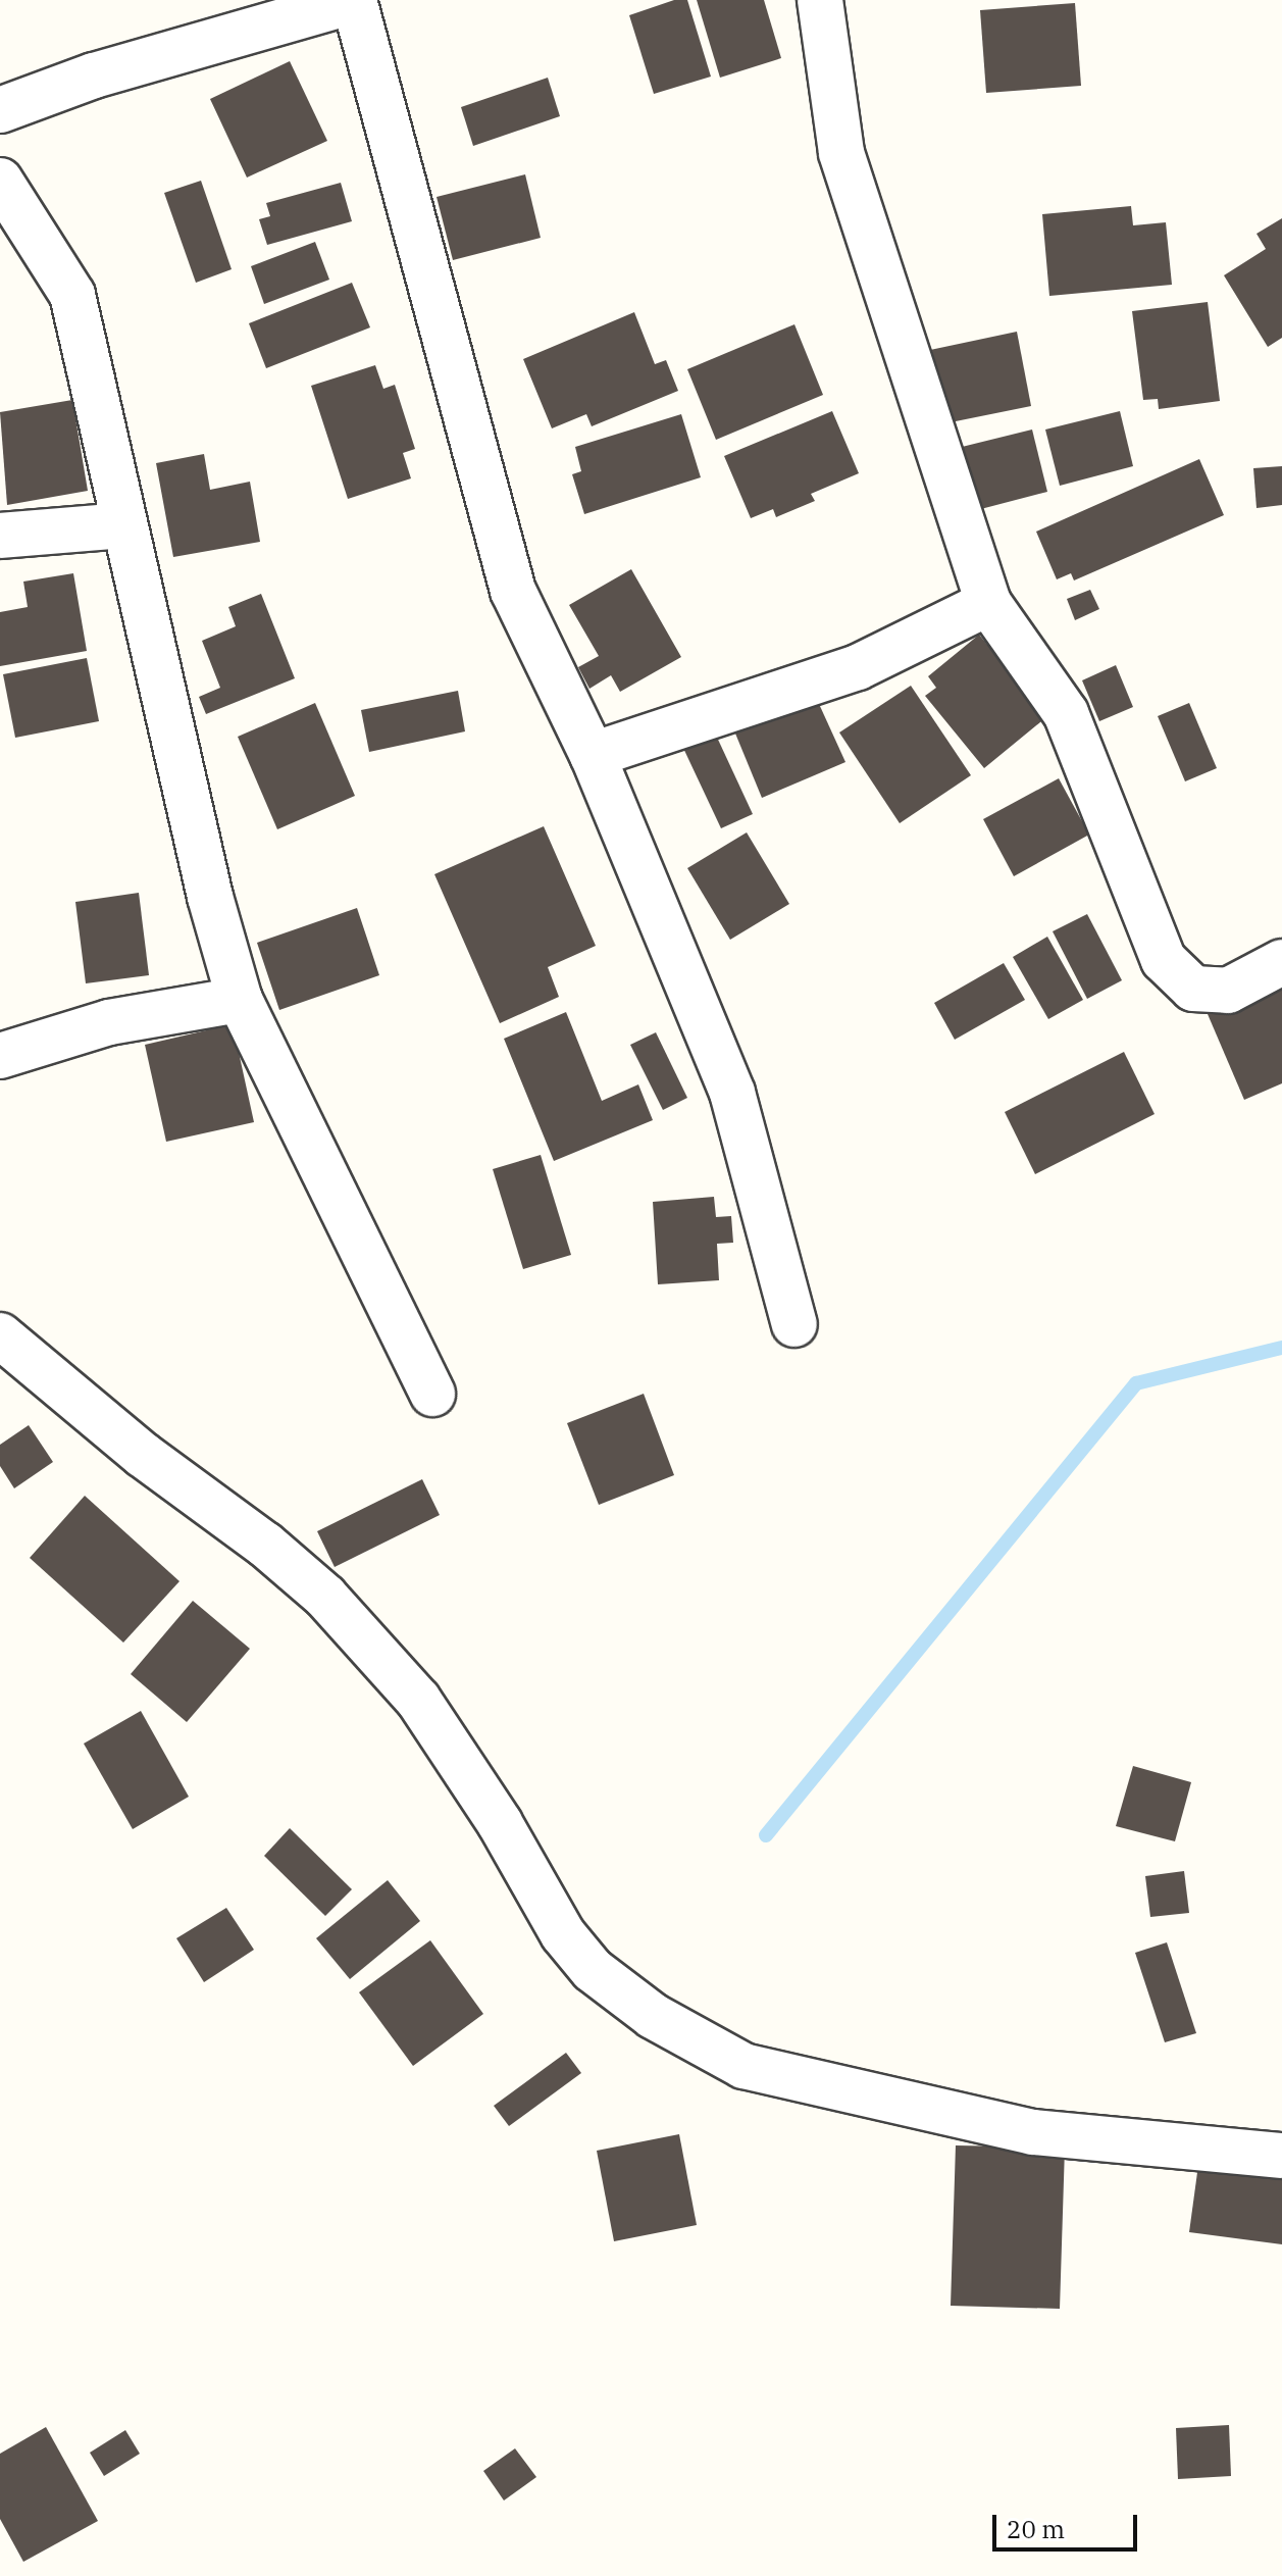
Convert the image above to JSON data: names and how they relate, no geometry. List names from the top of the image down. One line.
{"scale_bar":"20 m"}
